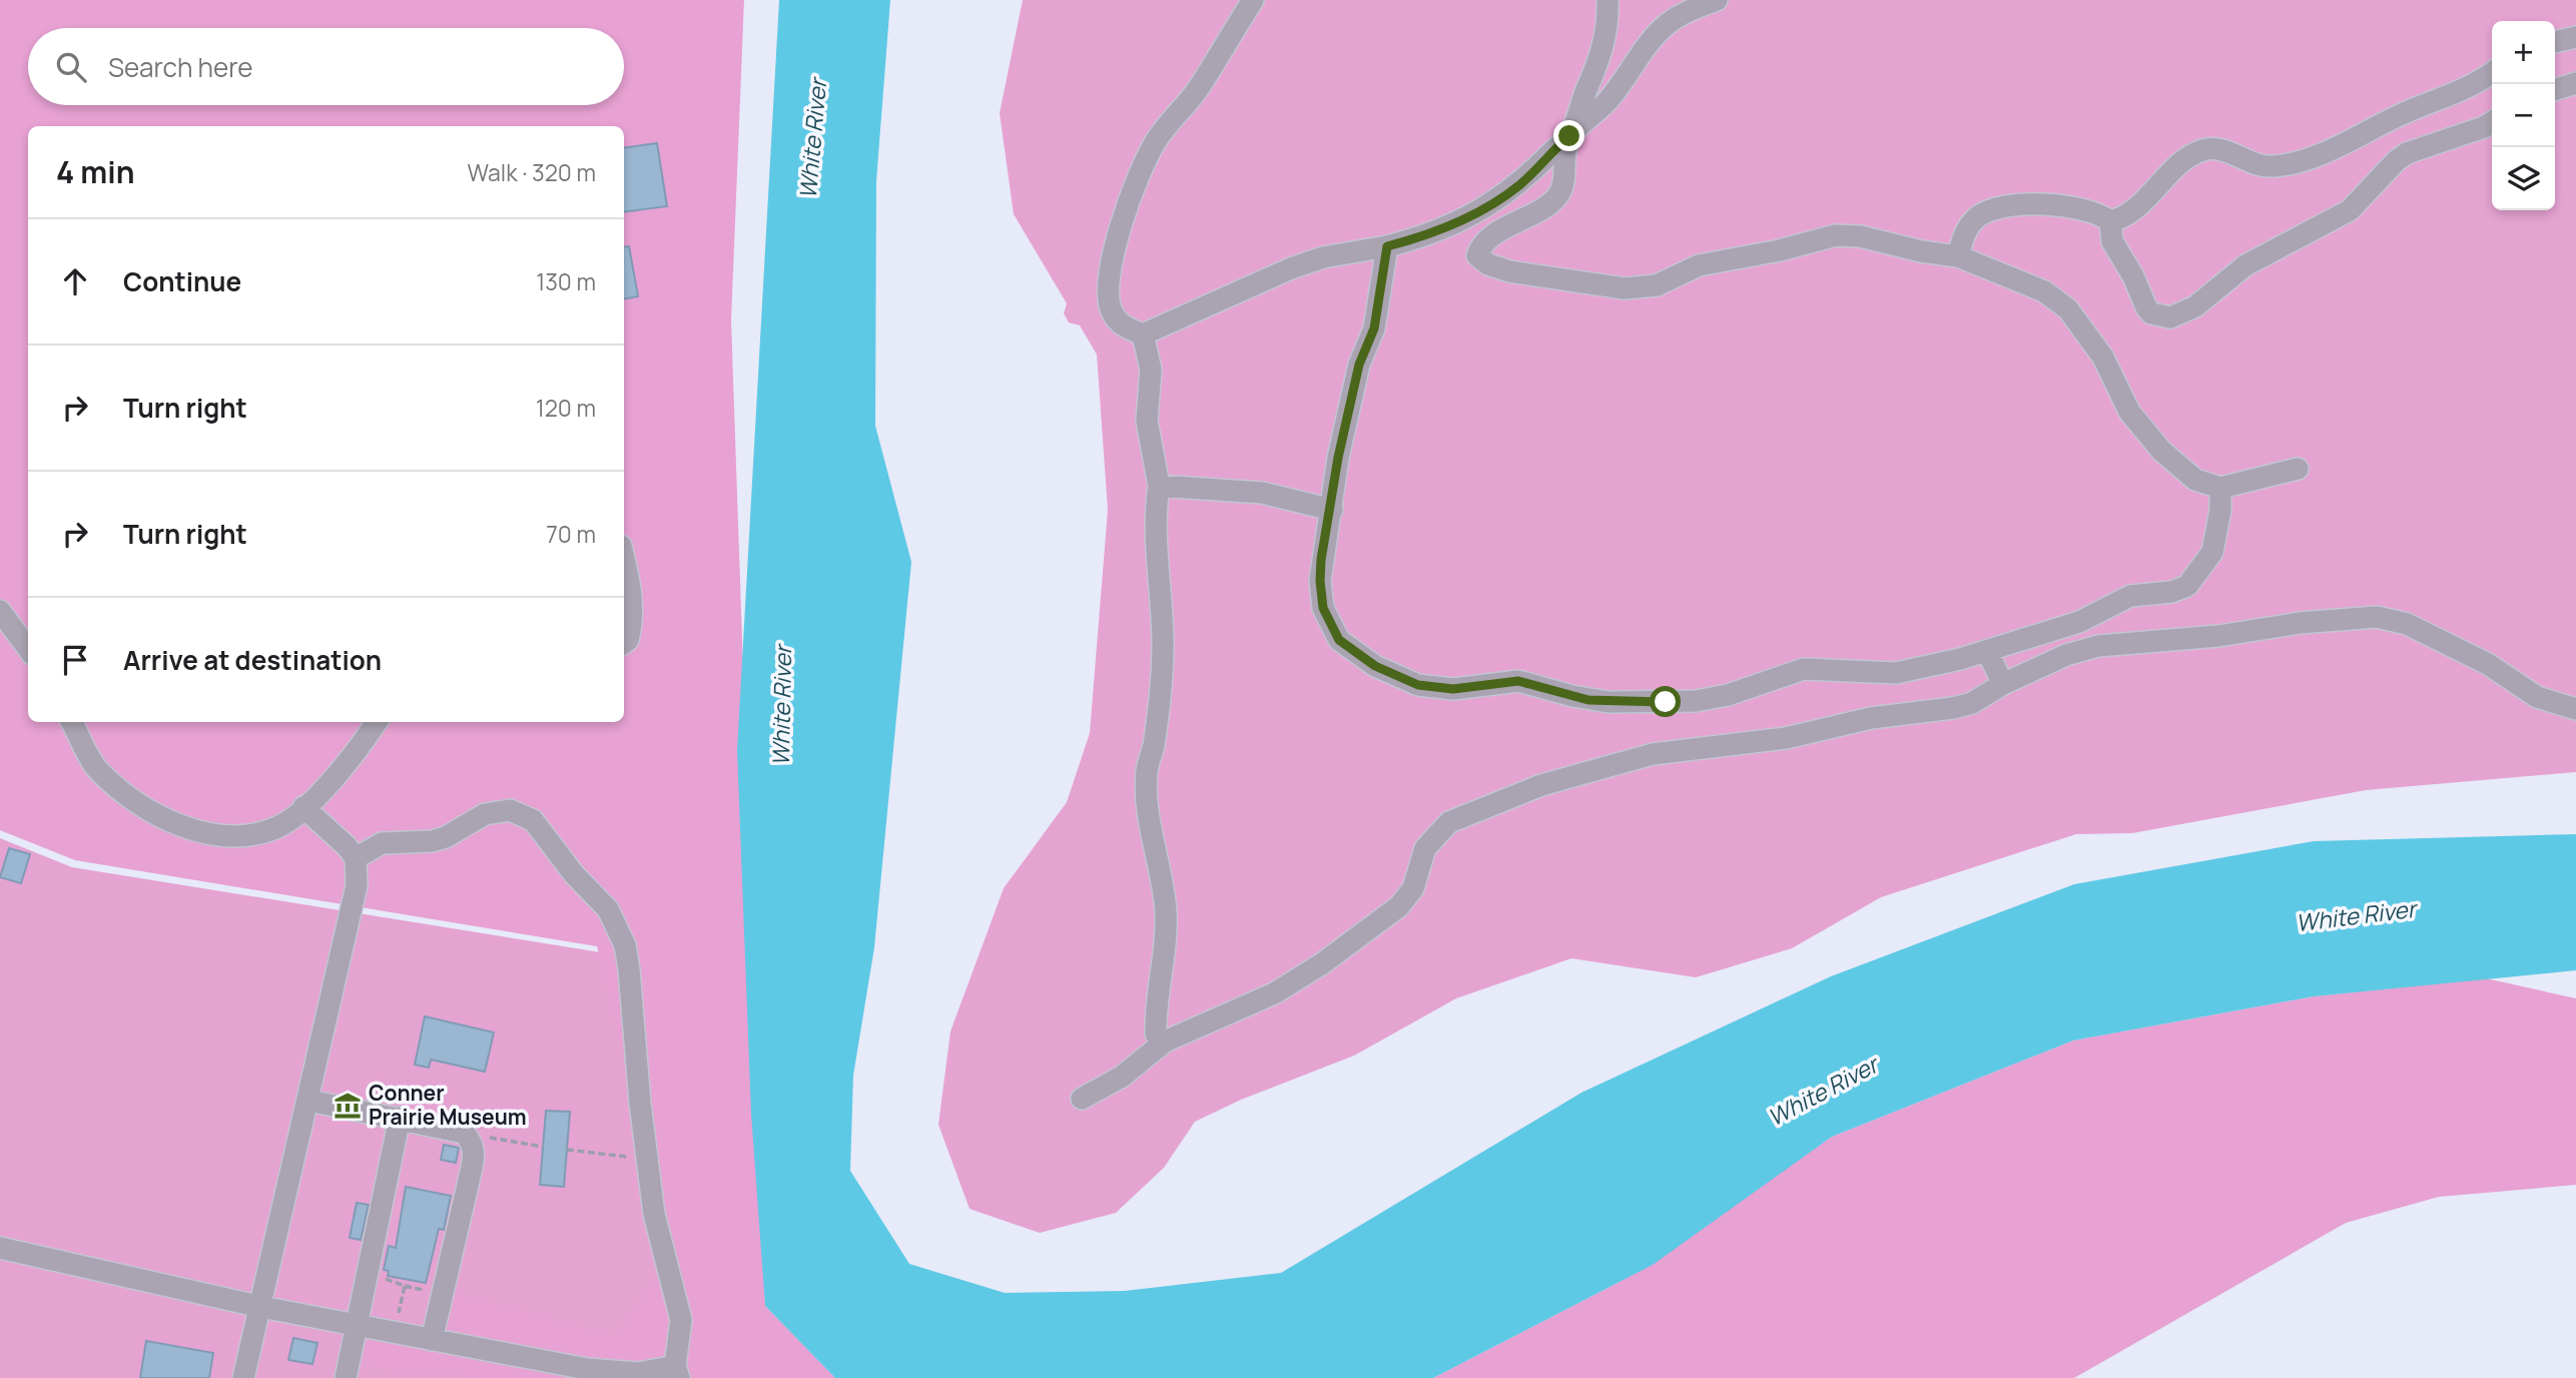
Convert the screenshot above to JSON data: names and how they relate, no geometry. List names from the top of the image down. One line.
{"water":["White River"],"places":{"museum":["Conner Prairie Museum"]},"page":{"map_buttons":["+","−"],"search":"Search here","heading":["4 min","Walk · 320 m"],"list":[["Continue","130 m"],["Turn right","120 m"],["Turn right","70 m"],"Arrive at destination"]}}
